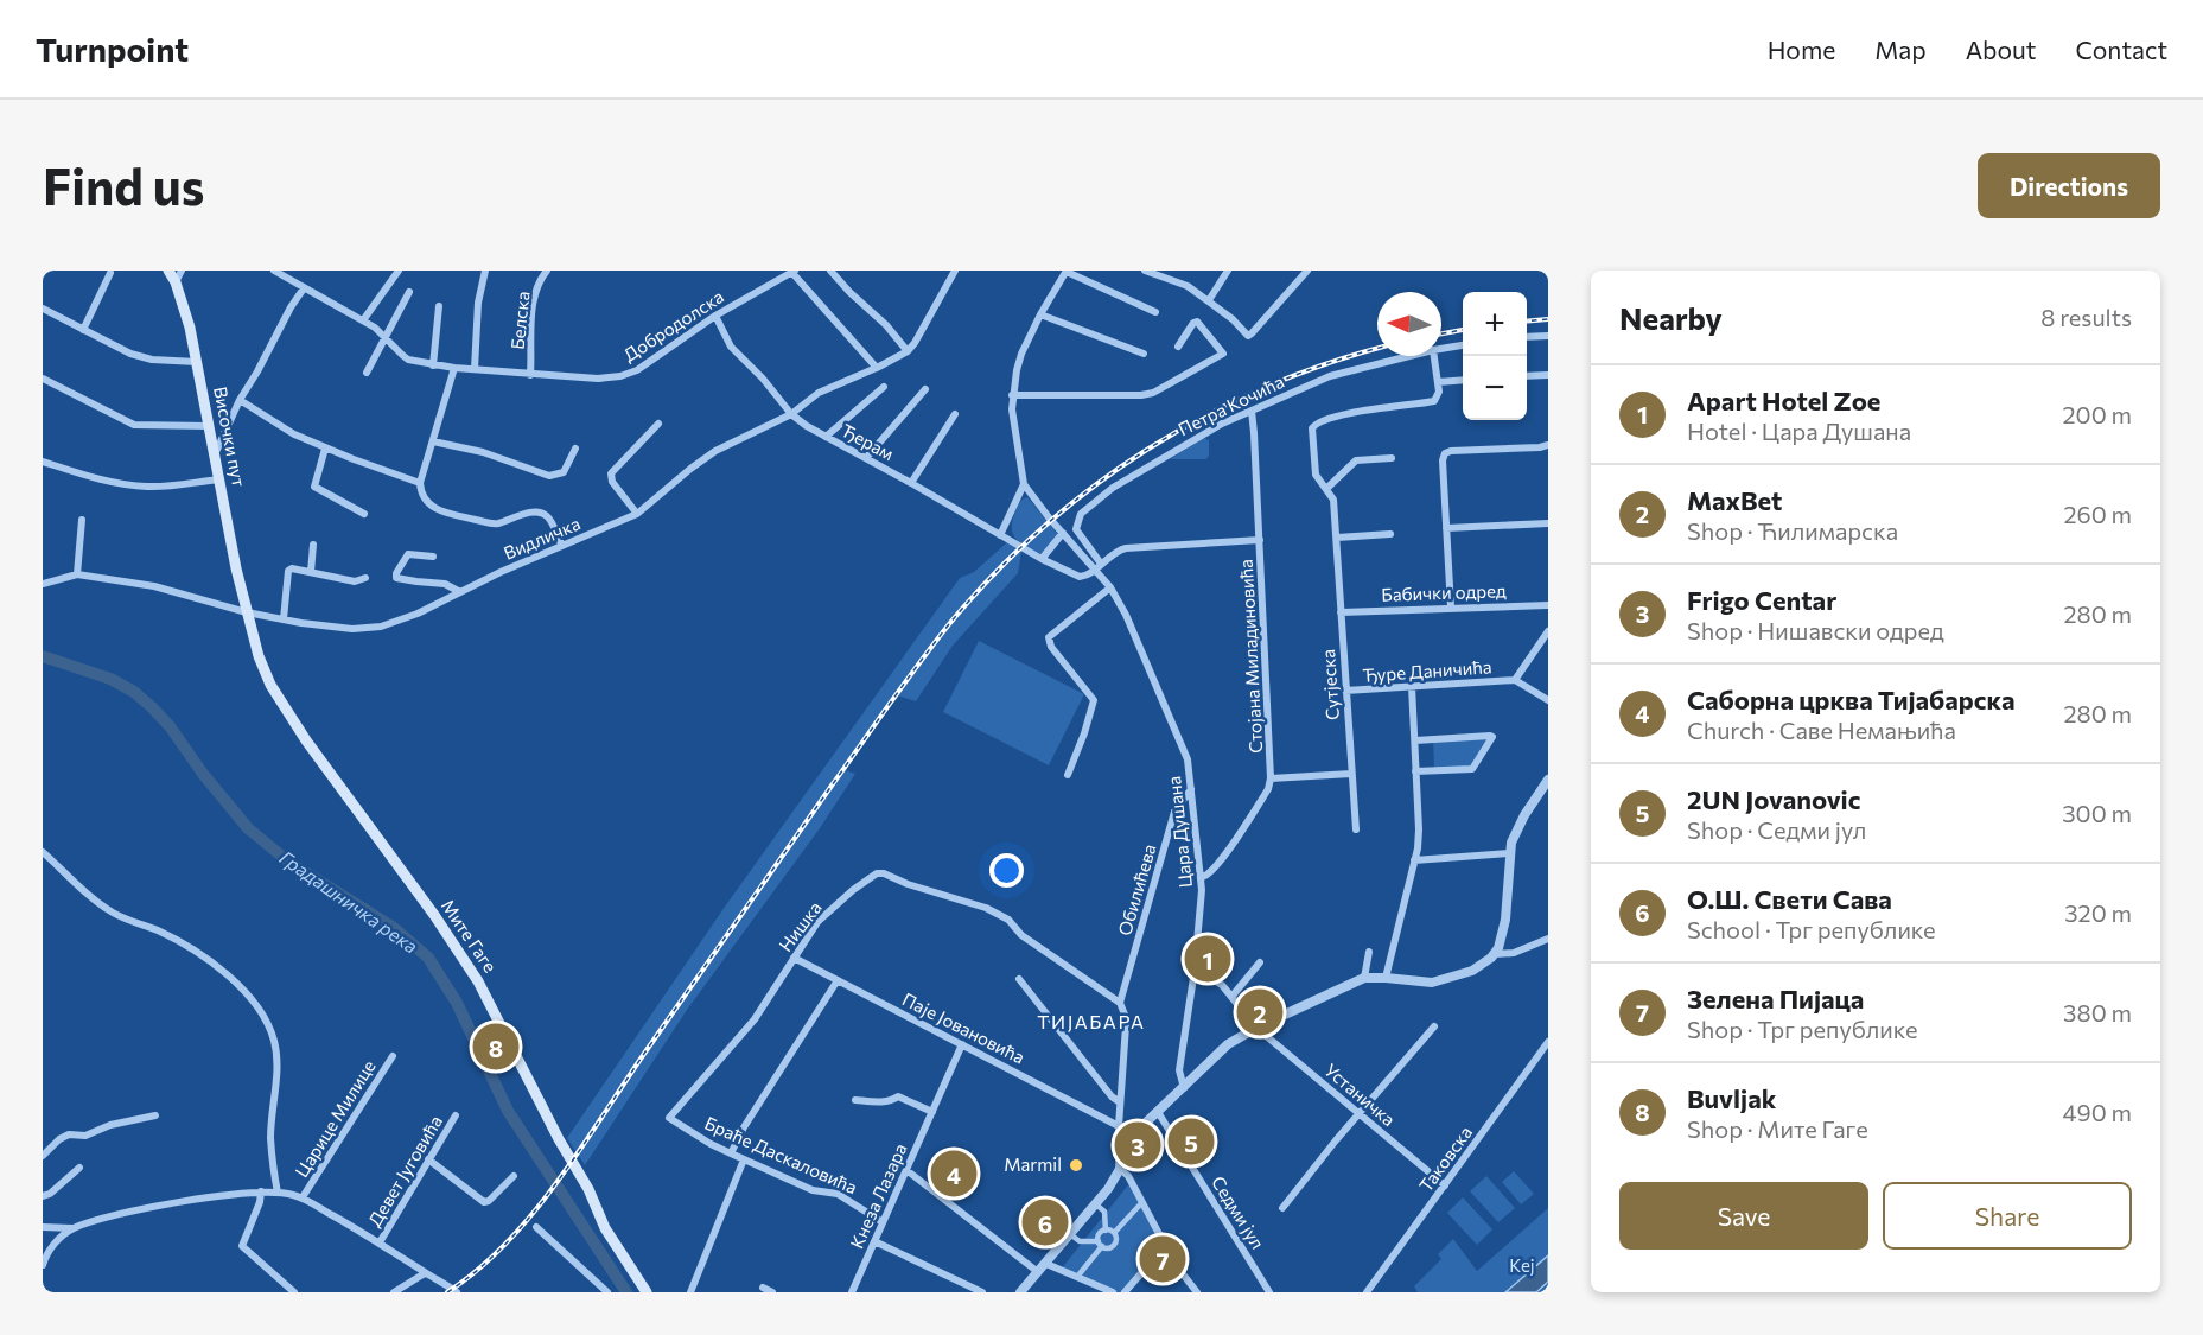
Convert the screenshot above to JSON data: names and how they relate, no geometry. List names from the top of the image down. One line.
{"streets":{"main road":["Височки пут","Мите Гаге"],"street":["Белска","Добродолска","Петра Кочића","Ђерам","Видличка","Бабички одред","Стојана Миладиновића","Ђуре Даничића","Сутјеска","Цара Душана","Обилићева","Нишка","Паје Јовановића","Устаничка","Царице Милице","Браће Даскаловића","Таковска","Девет Југовића","Кнеза Лазара","Седми јул"]},"crossings":[["Белска","Добродолска"],["Добродолска","Ђерам"],["Петра Кочића","Стојана Миладиновића"],["Петра Кочића","Цара Душана"],["Височки пут","Видличка"],["Височки пут","Мите Гаге"],["Ђерам","Видличка"],["Видличка","Мите Гаге"],["Бабички одред","Сутјеска"],["Стојана Миладиновића","Цара Душана"],["Ђуре Даничића","Сутјеска"],["Цара Душана","Обилићева"],["Цара Душана","Устаничка"],["Обилићева","Нишка"],["Обилићева","Паје Јовановића"],["Нишка","Паје Јовановића"],["Нишка","Браће Даскаловића"],["Паје Јовановића","Кнеза Лазара"],["Устаничка","Таковска"],["Браће Даскаловића","Кнеза Лазара"]],"districts":["ТИЈАБАРА"],"water":["Градашничка река"],"parks":["Кеј"],"places":["Marmil"],"north":"left","page":{"header":"Turnpoint","nav":["Home","Map","About","Contact"],"buttons":["Directions",["Save","Share"]],"title":"Find us","heading":["Nearby","8 results"],"map_buttons":["+","−"],"list":[{"mark":"1","name":"Apart Hotel Zoe","note":"Hotel · Цара Душана","value":"200 m"},{"mark":"2","name":"MaxBet","note":"Shop · Ћилимарска","value":"260 m"},{"mark":"3","name":"Frigo Centar","note":"Shop · Нишавски одред","value":"280 m"},{"mark":"4","name":"Саборна црква Тијабарска","note":"Church · Саве Немањића","value":"280 m"},{"mark":"5","name":"2UN Jovanovic","note":"Shop · Седми јул","value":"300 m"},{"mark":"6","name":"О.Ш. Свети Сава","note":"School · Трг републике","value":"320 m"},{"mark":"7","name":"Зелена Пијаца","note":"Shop · Трг републике","value":"380 m"},{"mark":"8","name":"Buvljak","note":"Shop · Мите Гаге","value":"490 m"}],"pins":["1","2","8","5","3","4","6","7"]}}
